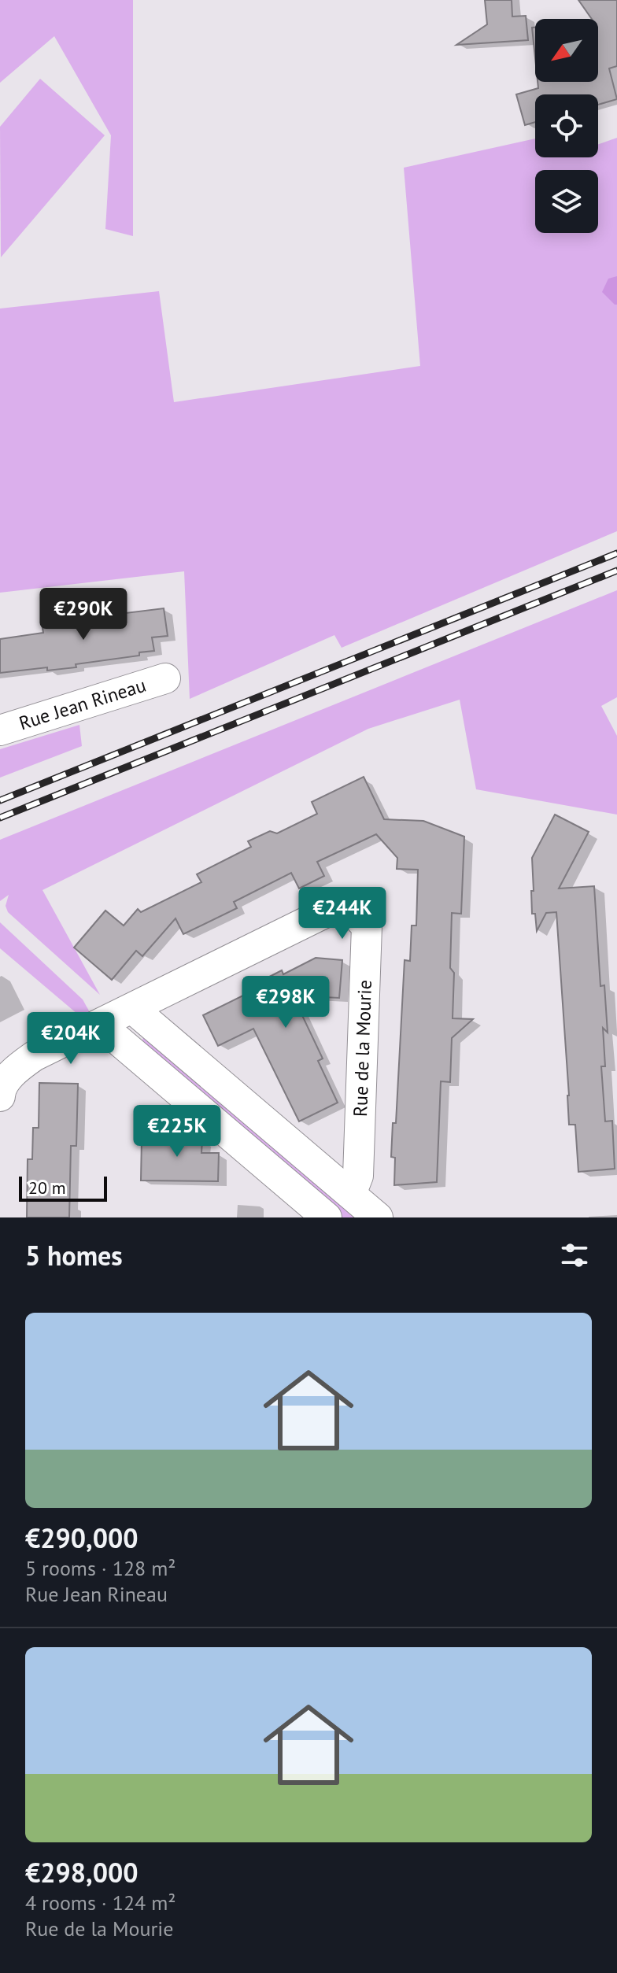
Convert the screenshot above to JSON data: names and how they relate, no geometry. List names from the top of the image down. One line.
{"streets":{"street":["Rue Jean Rineau","Rue de la Mourie"]},"scale_bar":"20 m","north":"bottom left","page":{"price":["€290K","€244K","€298K","€204K","€225K"],"scale":"20 m","heading":"5 homes","list":[{"name":"€290,000","note":"5 rooms · 128 m² · Rue Jean Rineau"},{"name":"€298,000","note":"4 rooms · 124 m² · Rue de la Mourie"}]}}
